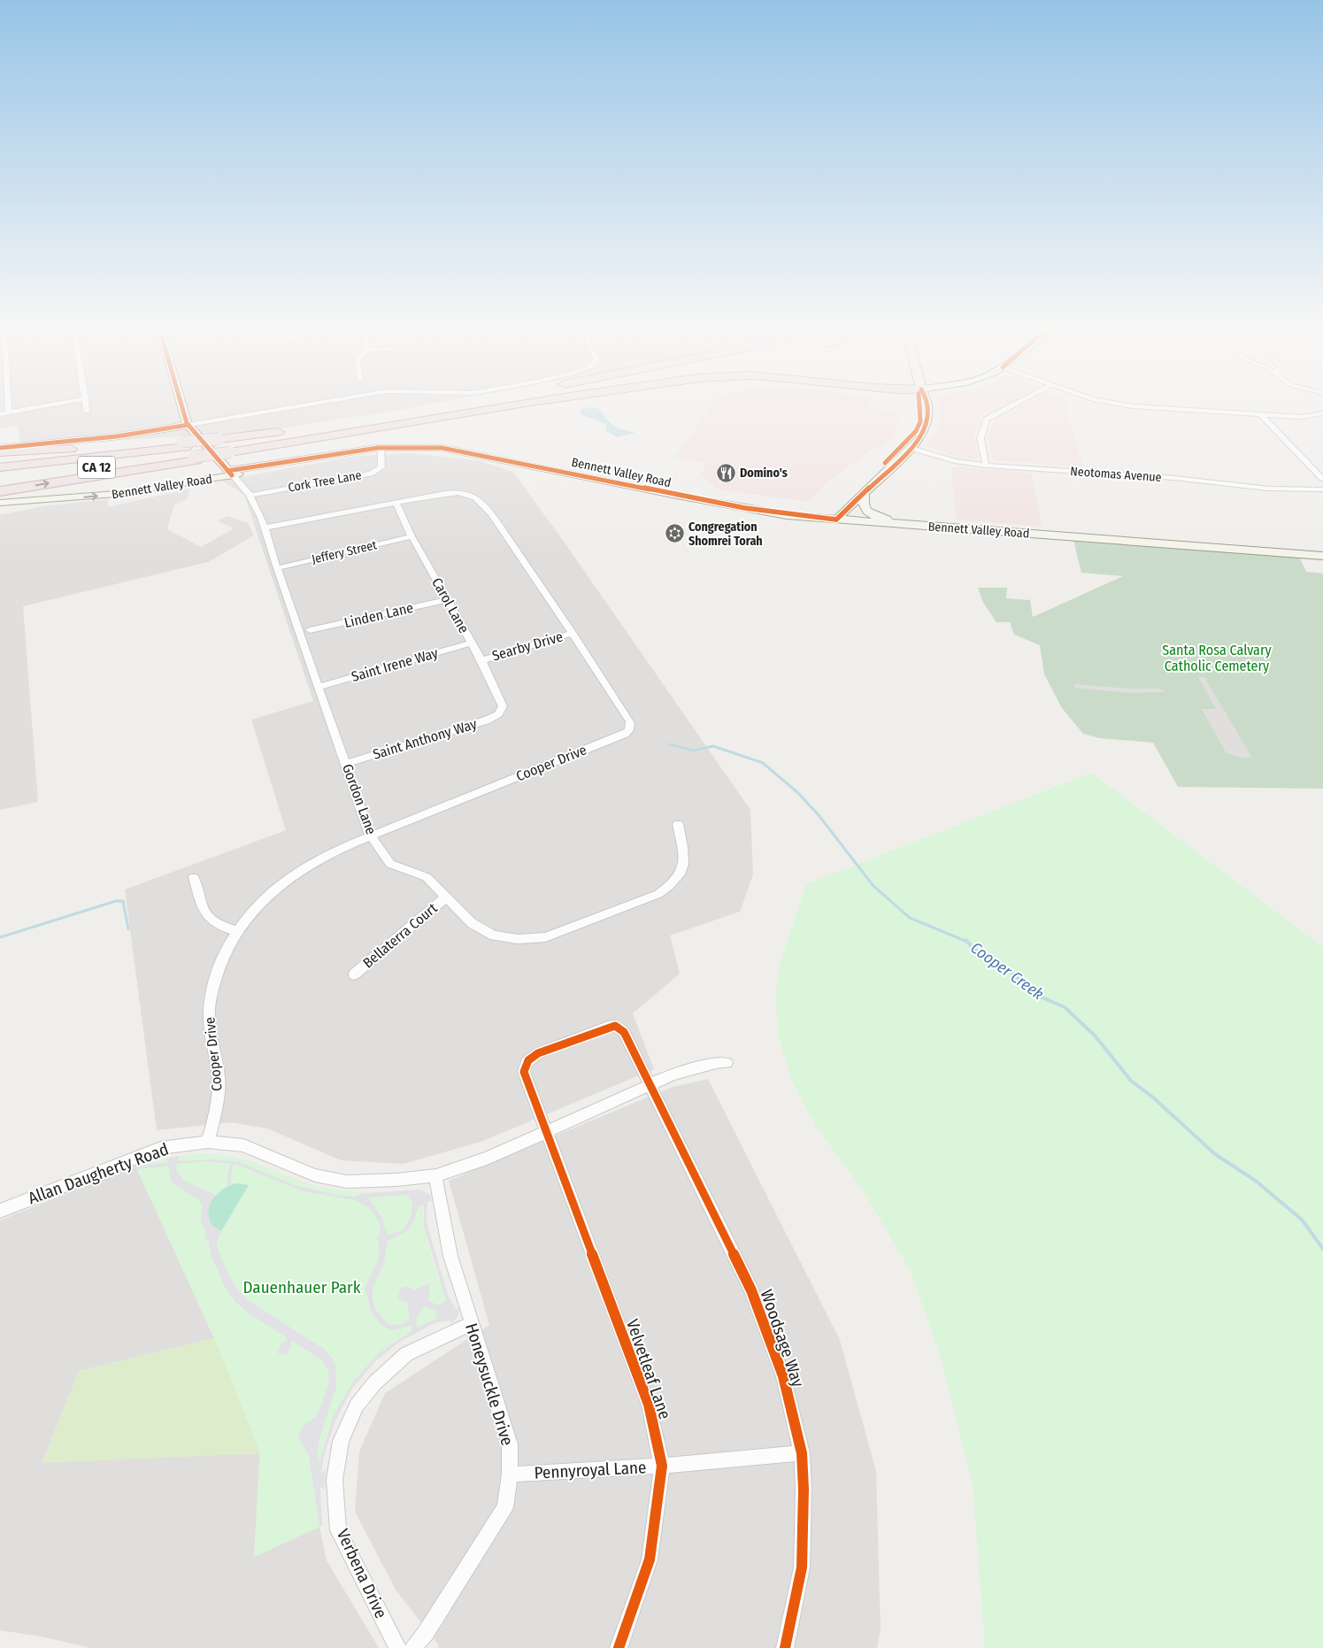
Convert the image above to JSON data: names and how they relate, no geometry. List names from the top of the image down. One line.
{"streets":{"highway":["CA 12"],"street":["Bennett Valley Road","Neotomas Avenue","Cork Tree Lane","Jeffery Street","Carol Lane","Linden Lane","Searby Drive","Saint Irene Way","Saint Anthony Way","Cooper Drive","Gordon Lane","Bellaterra Court","Allan Daugherty Road","Woodsage Way","Velvetleaf Lane","Honeysuckle Drive","Pennyroyal Lane","Verbena Drive"]},"crossings":[["Bennett Valley Road","Cork Tree Lane"],["Bennett Valley Road","Gordon Lane"],["Cork Tree Lane","Gordon Lane"],["Jeffery Street","Carol Lane"],["Jeffery Street","Gordon Lane"],["Carol Lane","Linden Lane"],["Carol Lane","Searby Drive"],["Carol Lane","Saint Irene Way"],["Carol Lane","Saint Anthony Way"],["Carol Lane","Cooper Drive"],["Searby Drive","Cooper Drive"],["Saint Irene Way","Gordon Lane"],["Saint Anthony Way","Gordon Lane"],["Cooper Drive","Gordon Lane"],["Cooper Drive","Allan Daugherty Road"],["Gordon Lane","Bellaterra Court"],["Allan Daugherty Road","Woodsage Way"],["Allan Daugherty Road","Velvetleaf Lane"],["Allan Daugherty Road","Honeysuckle Drive"],["Woodsage Way","Velvetleaf Lane"],["Woodsage Way","Pennyroyal Lane"],["Velvetleaf Lane","Pennyroyal Lane"],["Honeysuckle Drive","Pennyroyal Lane"],["Honeysuckle Drive","Verbena Drive"]],"water":["Cooper Creek"],"parks":["Santa Rosa Calvary Catholic Cemetery","Dauenhauer Park"],"places":{"restaurant":["Domino's"],"synagogue":["Congregation Shomrei Torah"]}}
